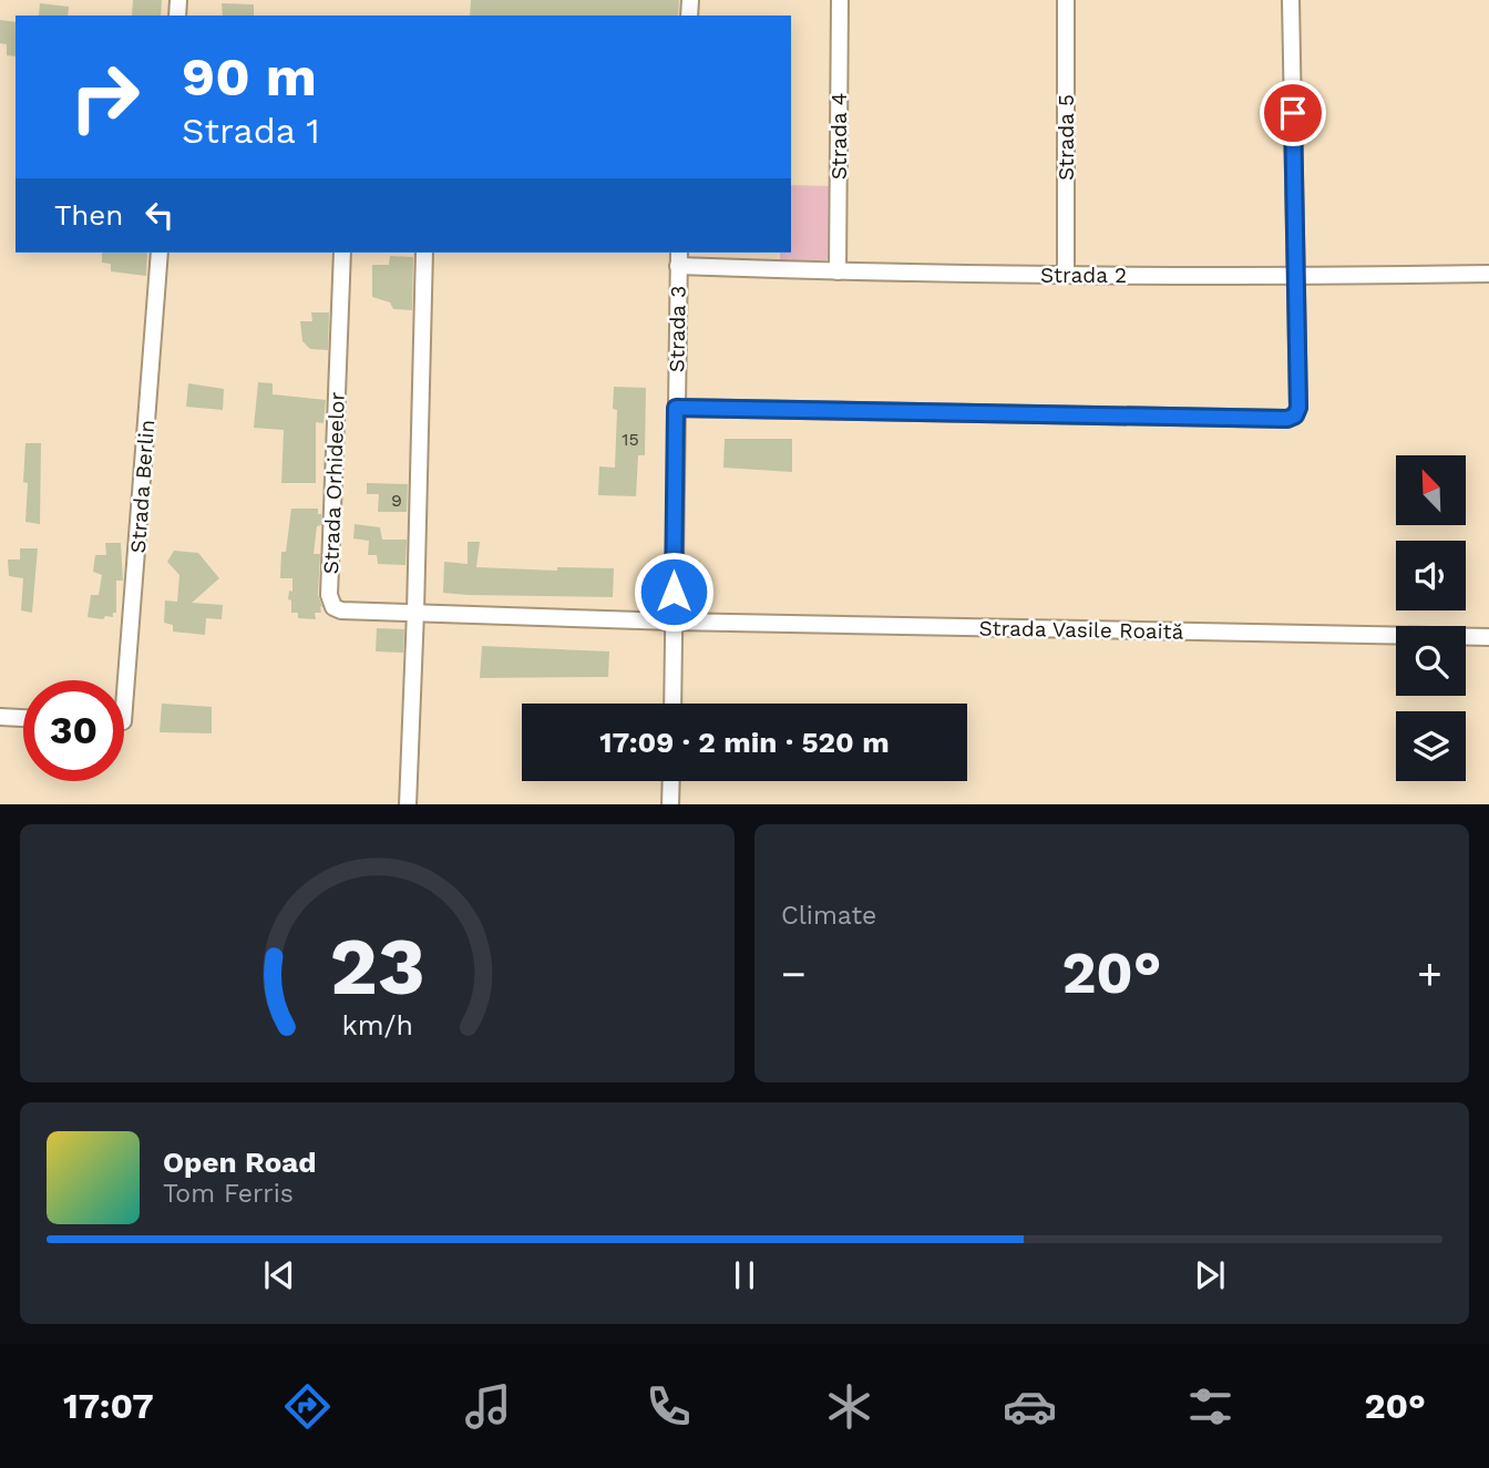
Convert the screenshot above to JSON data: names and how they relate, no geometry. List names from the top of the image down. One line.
{"streets":{"street":["Strada 4","Strada 5","Strada 2","Strada 3","Strada Orhideelor","Strada Berlin","Strada Vasile Roaită"]},"crossings":[["Strada 4","Strada 2"],["Strada 5","Strada 2"],["Strada 2","Strada 3"],["Strada 3","Strada Orhideelor"],["Strada 3","Strada Vasile Roaită"],["Strada Orhideelor","Strada Vasile Roaită"]],"house_numbers":["15","9"],"north":"top left","page":{"turn":["90 m","Strada 1"],"then":"Then","limit":"30","trip":"17:09 · 2 min · 520 m","tile":"Climate","heat":["−","20°","+"],"song":["Open Road","Tom Ferris"],"tabs":["17:07","20°"],"gauge":["23","km/h"]}}
